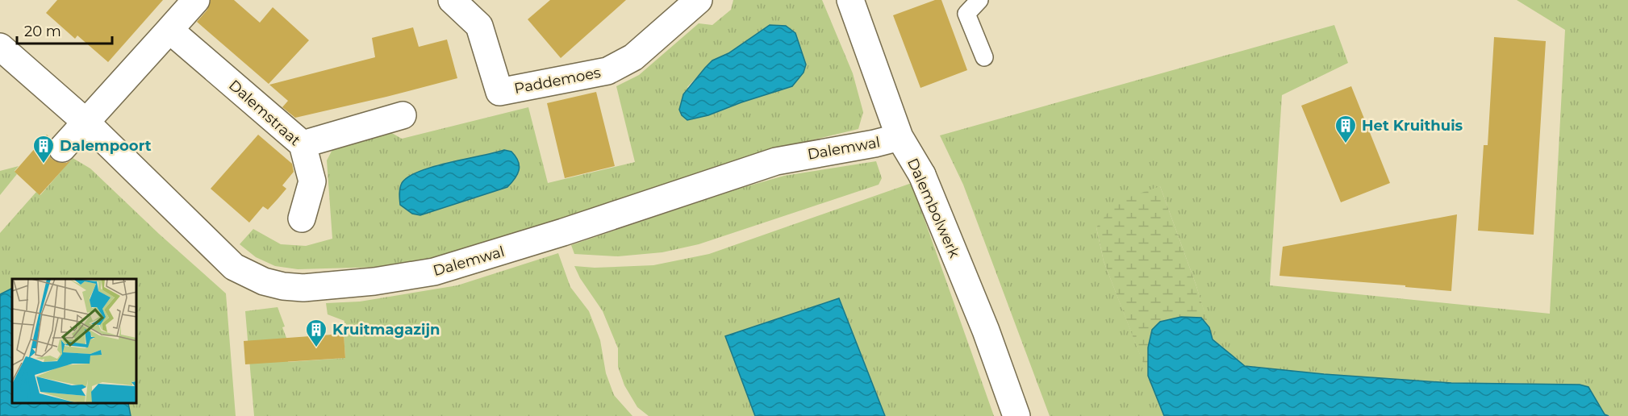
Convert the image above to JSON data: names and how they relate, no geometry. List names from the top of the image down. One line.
{"streets":{"street":["Paddemoes","Dalemstraat","Dalemwal","Dalembolwerk"]},"crossings":[["Dalemwal","Dalembolwerk"]],"places":{"building":["Het Kruithuis","Dalempoort","Kruitmagazijn"]},"scale_bar":"20 m"}
